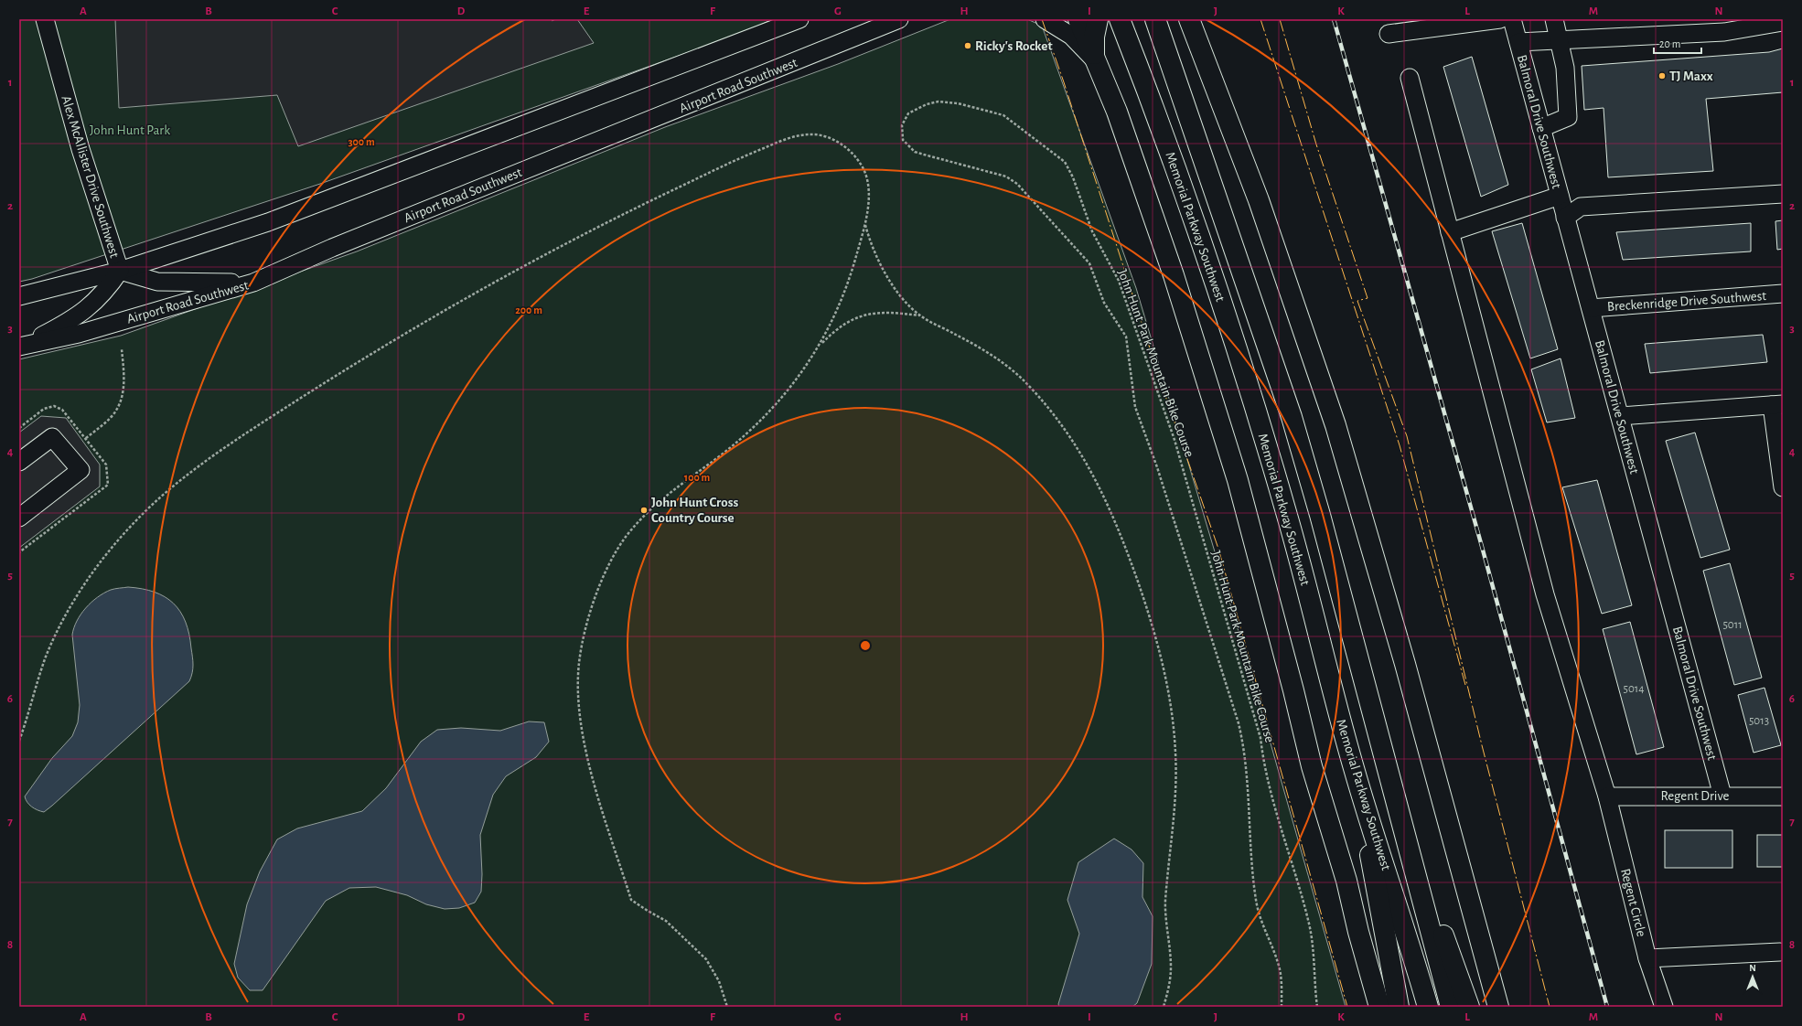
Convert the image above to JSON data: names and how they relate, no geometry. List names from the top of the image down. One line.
{"streets":{"main road":["Memorial Parkway Southwest"],"street":["Airport Road Southwest","Balmoral Drive Southwest","Alex McAllister Drive Southwest","Breckenridge Drive Southwest","Regent Drive","Regent Circle"],"path":["John Hunt Park Mountain Bike Course"]},"crossings":[["Balmoral Drive Southwest","Breckenridge Drive Southwest"],["Balmoral Drive Southwest","Regent Drive"],["Regent Drive","Regent Circle"]],"parks":["John Hunt Park"],"places":["Ricky's Rocket","TJ Maxx","John Hunt Cross Country Course"],"house_numbers":["5011","5014","5013"],"scale_bar":"20 m","north":"top","grid":{"columns":["A","B","C","D","E","F","G","H","I","J","K","L","M","N"],"rows":["1","2","3","4","5","6","7","8"]},"rings":["300 m","200 m","100 m"]}
